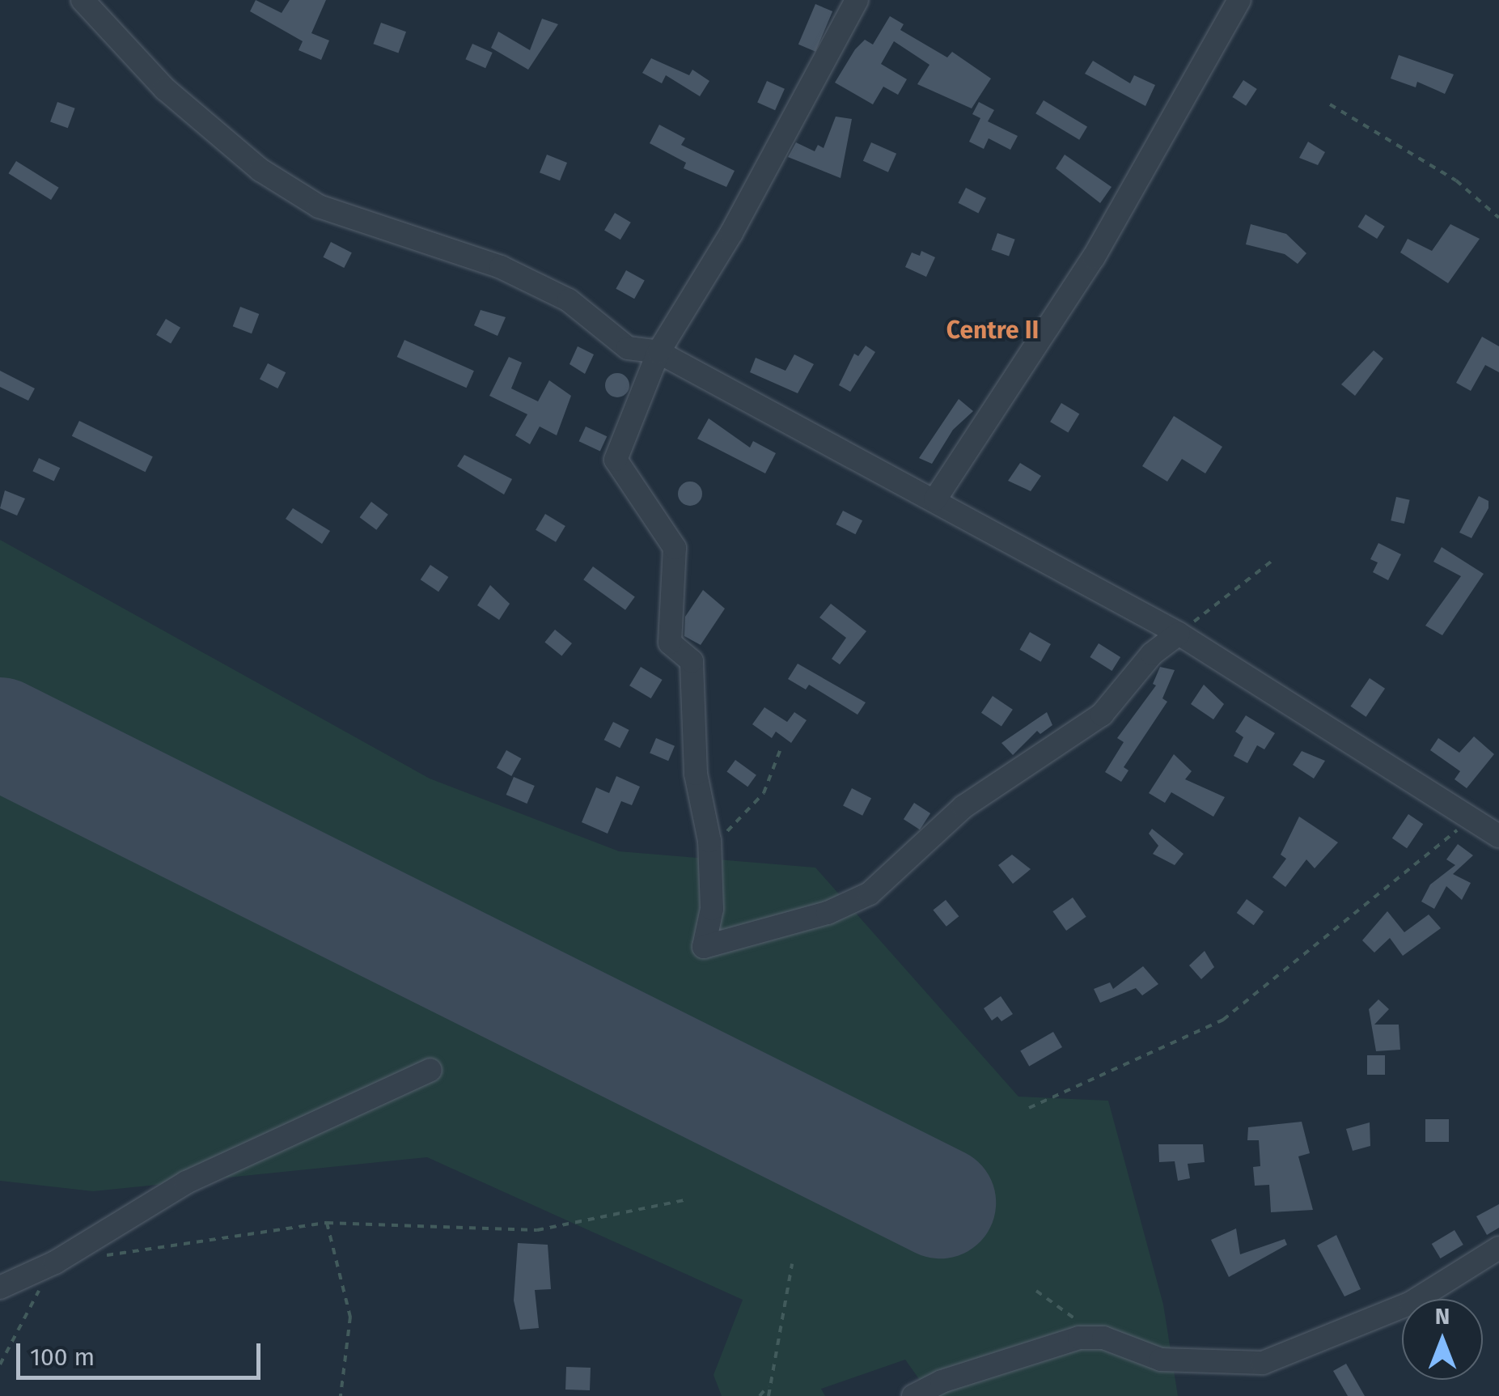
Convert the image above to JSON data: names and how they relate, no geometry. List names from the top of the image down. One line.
{"districts":["Centre II"],"scale_bar":"100 m","north":"top"}
